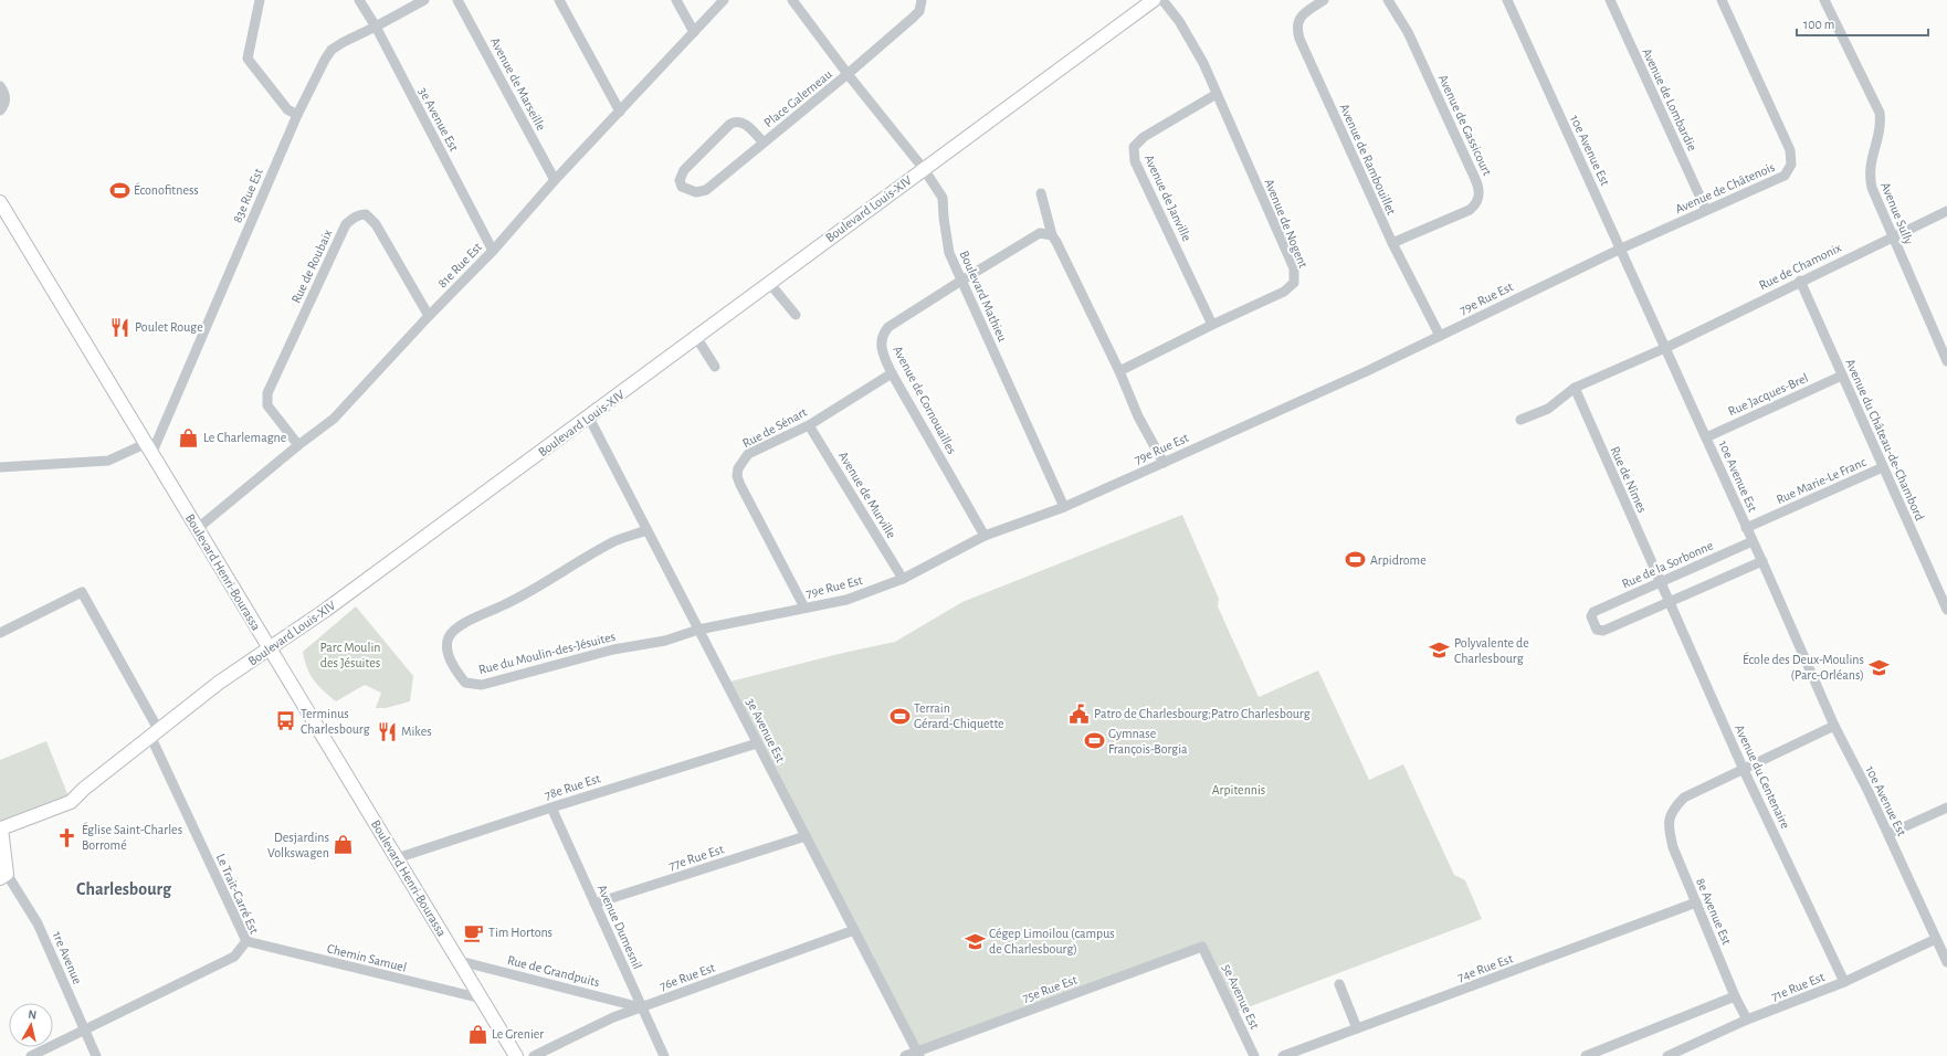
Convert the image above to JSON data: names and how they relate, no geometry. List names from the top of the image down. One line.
{"streets":{"main road":["Boulevard Louis-XIV","Boulevard Henri-Bourassa"],"street":["Avenue de Marseille","Place Galerneau","Avenue de Lombardie","3e Avenue Est","Avenue de Gassicourt","10e Avenue Est","Avenue de Rambouillet","Avenue de Châtenois","83e Rue Est","Avenue de Janville","Avenue Sully","Avenue de Nogent","81e Rue Est","Rue de Roubaix","Rue de Chamonix","Boulevard Mathieu","79e Rue Est","Rue Jacques-Brel","Avenue de Cornouailles","Rue de Sénart","Avenue du Château-de-Chambord","Rue de Nîmes","Rue Marie-Le Franc","Avenue de Murville","Rue de la Sorbonne","Rue du Moulin-des-Jésuites","Avenue du Centenaire","78e Rue Est","77e Rue Est","Le Trait-Carré Est","8e Avenue Est","Avenue Dumesnil","1re Avenue","Chemin Samuel","74e Rue Est","Rue de Grandpuits","76e Rue Est","71e Rue Est","75e Rue Est","5e Avenue Est"]},"crossings":[["Avenue de Marseille","81e Rue Est"],["Place Galerneau","Boulevard Mathieu"],["Avenue de Lombardie","Avenue de Châtenois"],["3e Avenue Est","83e Rue Est"],["3e Avenue Est","Boulevard Louis-XIV"],["3e Avenue Est","81e Rue Est"],["3e Avenue Est","79e Rue Est"],["3e Avenue Est","Rue du Moulin-des-Jésuites"],["3e Avenue Est","78e Rue Est"],["3e Avenue Est","77e Rue Est"],["3e Avenue Est","76e Rue Est"],["3e Avenue Est","75e Rue Est"],["Avenue de Gassicourt","Avenue de Rambouillet"],["10e Avenue Est","Avenue de Châtenois"],["10e Avenue Est","Rue de Chamonix"],["10e Avenue Est","79e Rue Est"],["10e Avenue Est","Rue Jacques-Brel"],["10e Avenue Est","Rue Marie-Le Franc"],["10e Avenue Est","Rue de la Sorbonne"],["10e Avenue Est","71e Rue Est"],["Avenue de Rambouillet","79e Rue Est"],["Avenue de Châtenois","79e Rue Est"],["83e Rue Est","Boulevard Henri-Bourassa"],["Avenue de Janville","Avenue de Nogent"],["Boulevard Louis-XIV","Boulevard Mathieu"],["Boulevard Louis-XIV","Boulevard Henri-Bourassa"],["Boulevard Louis-XIV","Le Trait-Carré Est"],["Avenue Sully","Rue de Chamonix"],["81e Rue Est","Rue de Roubaix"],["81e Rue Est","Boulevard Henri-Bourassa"],["Rue de Chamonix","Avenue du Château-de-Chambord"],["Boulevard Mathieu","79e Rue Est"],["Boulevard Mathieu","Avenue de Cornouailles"],["79e Rue Est","Avenue de Cornouailles"],["79e Rue Est","Rue de Sénart"],["79e Rue Est","Avenue de Murville"],["79e Rue Est","Rue du Moulin-des-Jésuites"],["Rue Jacques-Brel","Avenue du Château-de-Chambord"],["Avenue de Cornouailles","Rue de Sénart"],["Rue de Sénart","Avenue de Murville"],["Avenue du Château-de-Chambord","Rue Marie-Le Franc"],["Rue de Nîmes","Rue de la Sorbonne"],["Rue de Nîmes","Avenue du Centenaire"],["Rue de la Sorbonne","Avenue du Centenaire"],["Boulevard Henri-Bourassa","78e Rue Est"],["Boulevard Henri-Bourassa","Chemin Samuel"],["Boulevard Henri-Bourassa","Rue de Grandpuits"],["Avenue du Centenaire","8e Avenue Est"],["Avenue du Centenaire","71e Rue Est"],["78e Rue Est","Avenue Dumesnil"],["77e Rue Est","Avenue Dumesnil"],["Le Trait-Carré Est","1re Avenue"],["Le Trait-Carré Est","Chemin Samuel"],["8e Avenue Est","74e Rue Est"],["8e Avenue Est","71e Rue Est"],["Avenue Dumesnil","Rue de Grandpuits"],["Avenue Dumesnil","76e Rue Est"],["Rue de Grandpuits","76e Rue Est"],["75e Rue Est","5e Avenue Est"]],"districts":["Charlesbourg"],"parks":["Parc Moulin des Jésuites","Arpitennis"],"places":{"sports":["Éconofitness","Arpidrome","Terrain Gérard-Chiquette","Gymnase François-Borgia"],"restaurant":["Poulet Rouge","Mikes"],"shop":["Le Charlemagne","Desjardins Volkswagen","Le Grenier"],"school or university":["Polyvalente de Charlesbourg","École des Deux-Moulins (Parc-Orléans)","Cégep Limoilou (campus de Charlesbourg)"],"public building":["Patro de Charlesbourg;Patro Charlesbourg"],"bus stop":["Terminus Charlesbourg"],"church":["Église Saint-Charles Borromé"],"cafe":["Tim Hortons"]},"scale_bar":"100 m","north":"top"}
